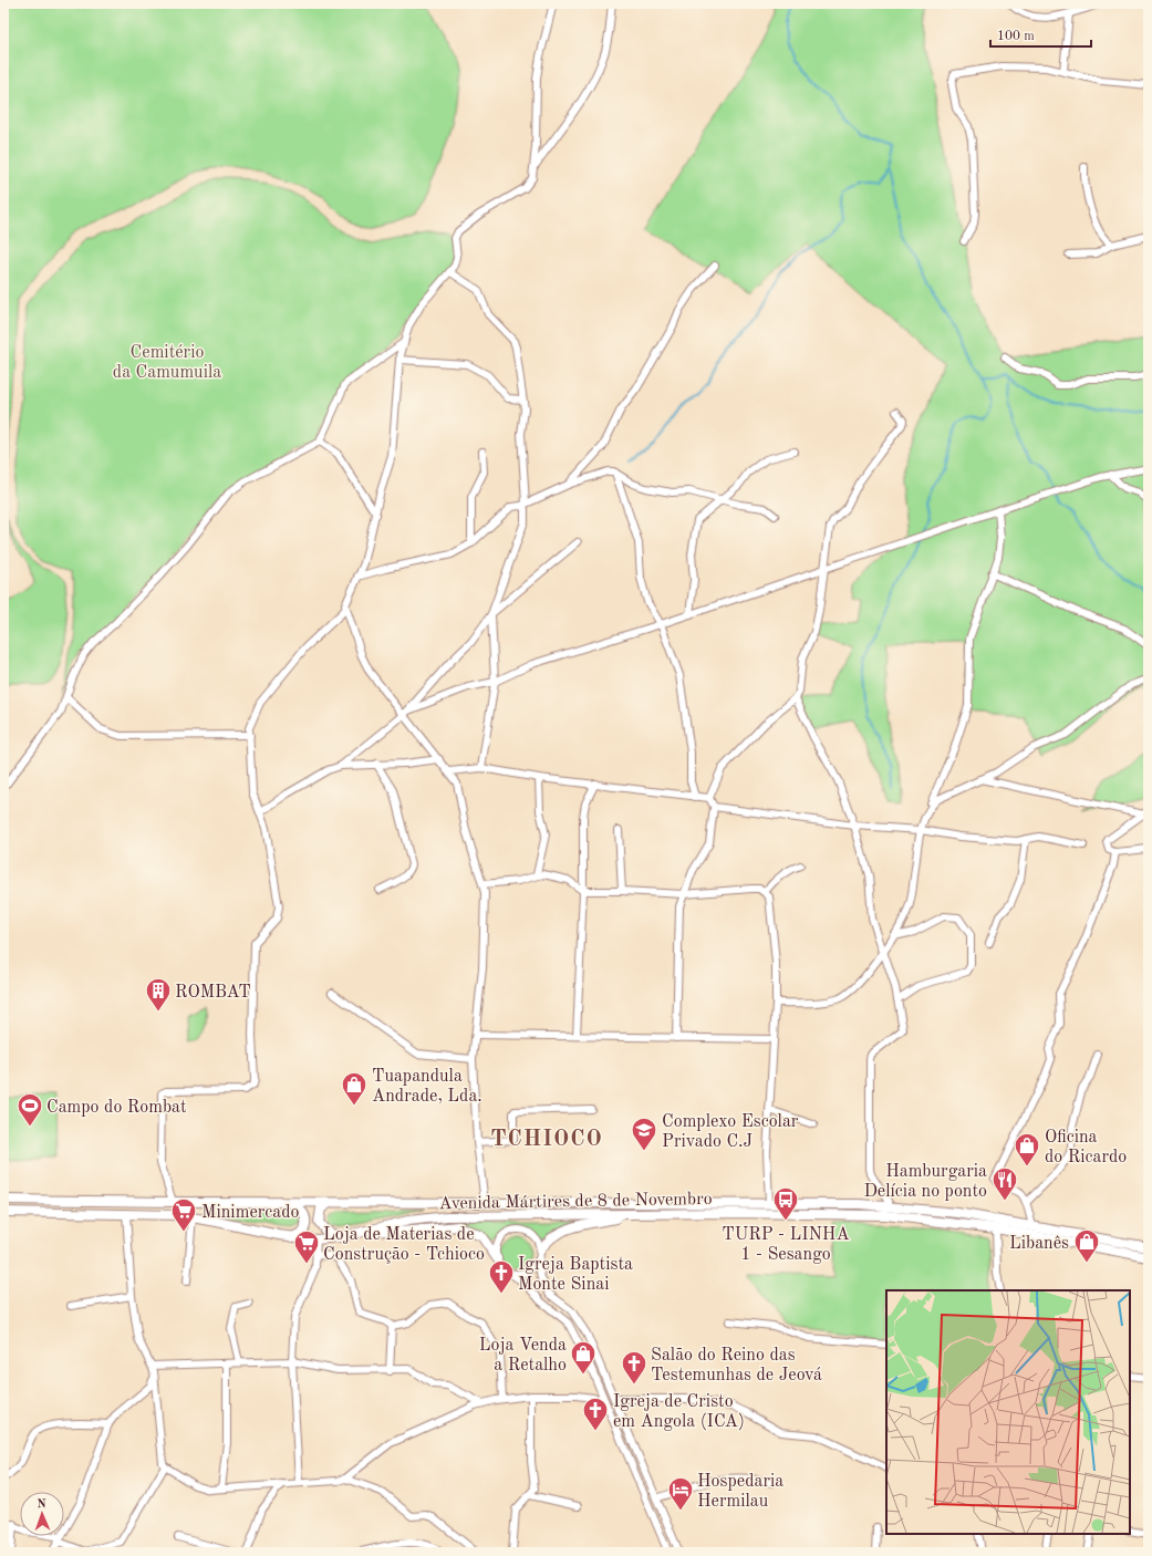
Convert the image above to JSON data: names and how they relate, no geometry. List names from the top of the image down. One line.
{"streets":{"main road":["Avenida Mártires de 8 de Novembro"]},"districts":["TCHIOCO"],"parks":["Cemitério da Camumuila"],"places":{"building":["ROMBAT"],"shop":["Tuapandula Andrade, Lda.","Oficina do Ricardo","Libanês","Loja Venda a Retalho"],"sports":["Campo do Rombat"],"school or university":["Complexo Escolar Privado C.J"],"restaurant":["Hamburgaria Delícia no ponto"],"bus stop":["TURP - LINHA 1 - Sesango"],"supermarket":["Minimercado","Loja de Materias de Construção - Tchioco"],"church":["Igreja Baptista Monte Sinai","Salão do Reino das Testemunhas de Jeová","Igreja de Cristo em Angola (ICA)"],"hotel":["Hospedaria Hermilau"]},"scale_bar":"100 m","north":"top"}
